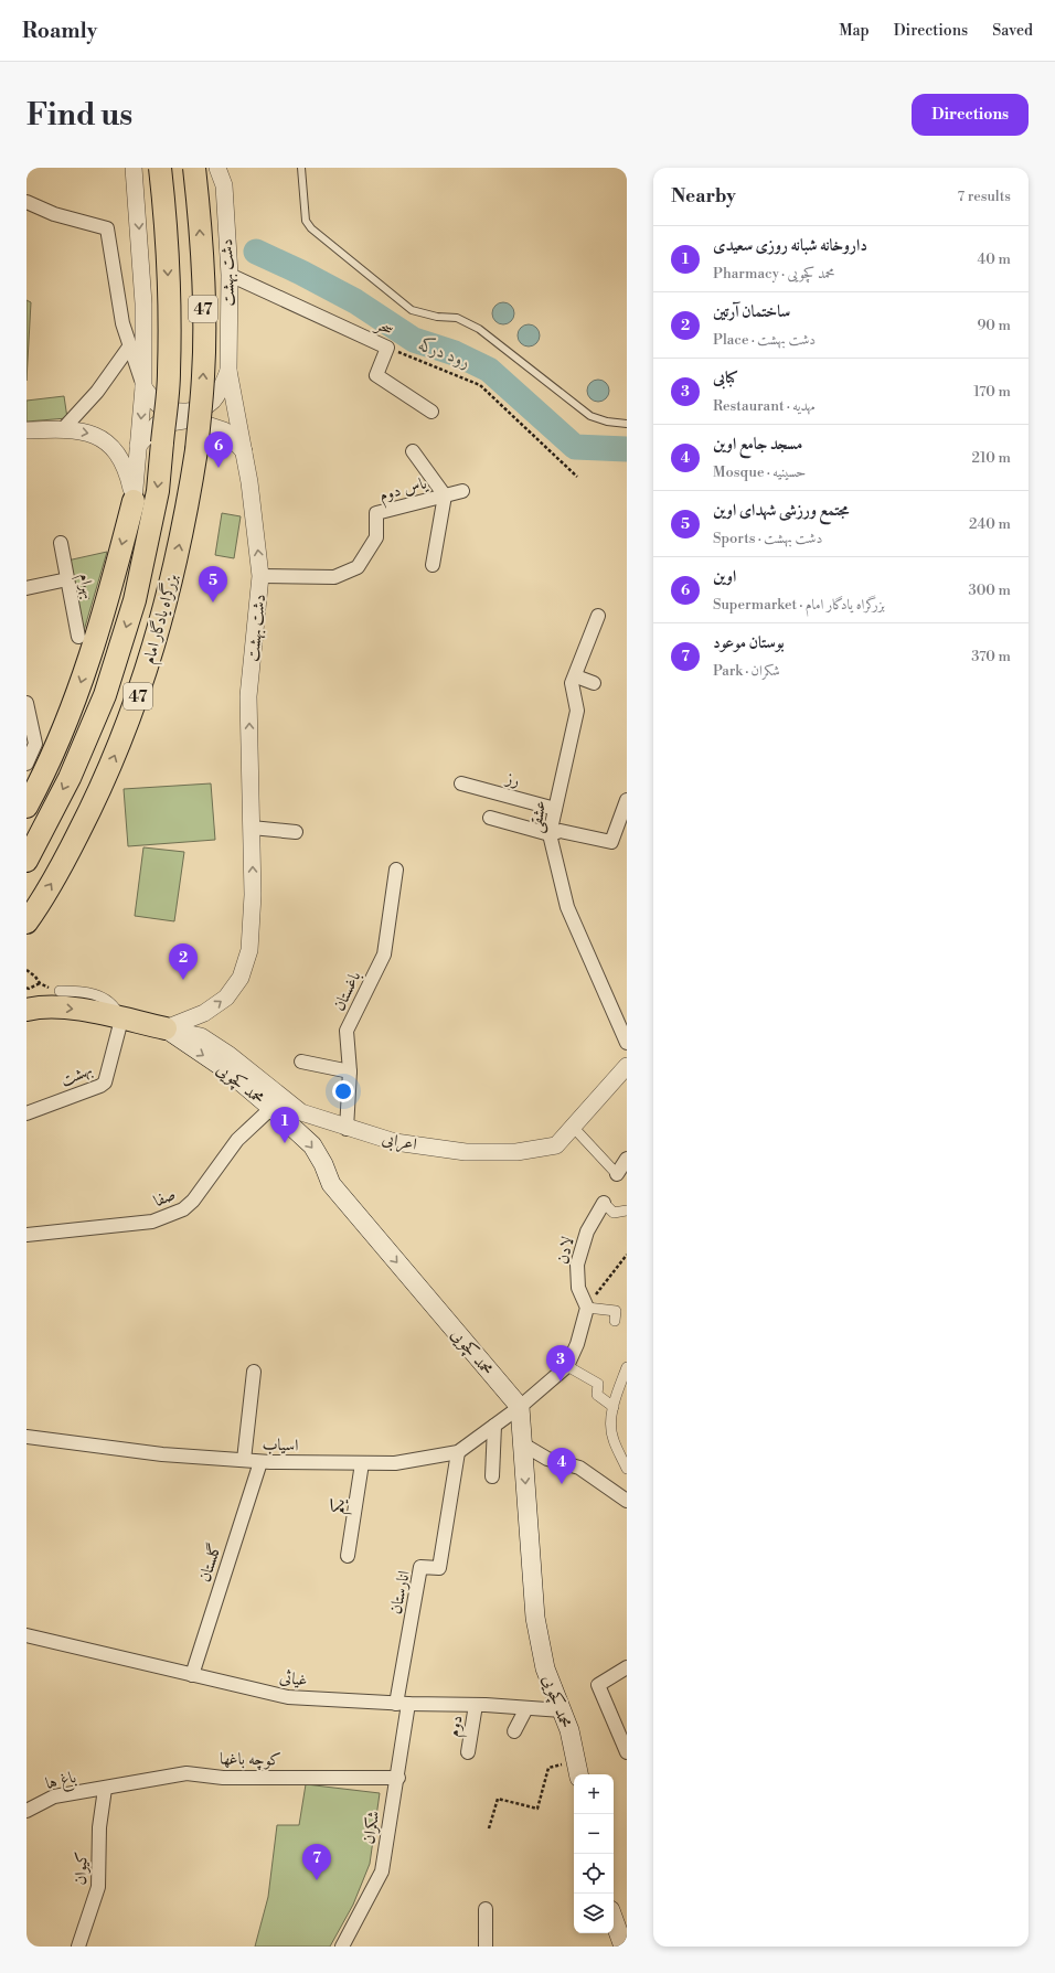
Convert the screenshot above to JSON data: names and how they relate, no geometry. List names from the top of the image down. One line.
{"streets":{"highway":["47","بزرگراه یادگار امام"],"main road":["محمد کچویی"],"street":["دشت بهشت","سحر","یاس دوم","بهرام","رز","عشقی","باغستان","بهشت","اعرابی","صفا","لادن","اسیاب","یکم","گلستان","انارستان","غیاثی","دوم","کوچه باغها","باغ ها","شکران","کیوان"]},"crossings":[["دشت بهشت","سحر"],["دشت بهشت","یاس دوم"],["دشت بهشت","محمد کچویی"],["دشت بهشت","اعرابی"],["رز","عشقی"],["باغستان","اعرابی"],["محمد کچویی","اعرابی"],["محمد کچویی","صفا"],["محمد کچویی","اسیاب"],["محمد کچویی","غیاثی"],["اسیاب","یکم"],["اسیاب","گلستان"],["اسیاب","انارستان"],["گلستان","غیاثی"],["انارستان","غیاثی"],["انارستان","شکران"],["غیاثی","دوم"],["غیاثی","شکران"],["کوچه باغها","باغ ها"],["کوچه باغها","شکران"],["کوچه باغها","کیوان"],["باغ ها","کیوان"]],"one_way":["دشت بهشت","محمد کچویی"],"water":["رود درکه"],"page":{"header":"Roamly","nav":["Map","Directions","Saved"],"buttons":"Directions","title":"Find us","heading":["Nearby","7 results"],"list":[{"mark":"1","name":"داروخانه شبانه روزی سعیدی","note":"Pharmacy · محمد کچویی","value":"40 m"},{"mark":"2","name":"ساختمان آرتین","note":"Place · دشت بهشت","value":"90 m"},{"mark":"3","name":"کبابی","note":"Restaurant · مهدیه","value":"170 m"},{"mark":"4","name":"مسجد جامع اوین","note":"Mosque · حسینیه","value":"210 m"},{"mark":"5","name":"مجتمع ورزشی شهدای اوین","note":"Sports · دشت بهشت","value":"240 m"},{"mark":"6","name":"اوین","note":"Supermarket · بزرگراه یادگار امام","value":"300 m"},{"mark":"7","name":"بوستان موعود","note":"Park · شکران","value":"370 m"}],"pins":["6","5","2","1","3","4","7"],"map_buttons":["+","−"]}}
